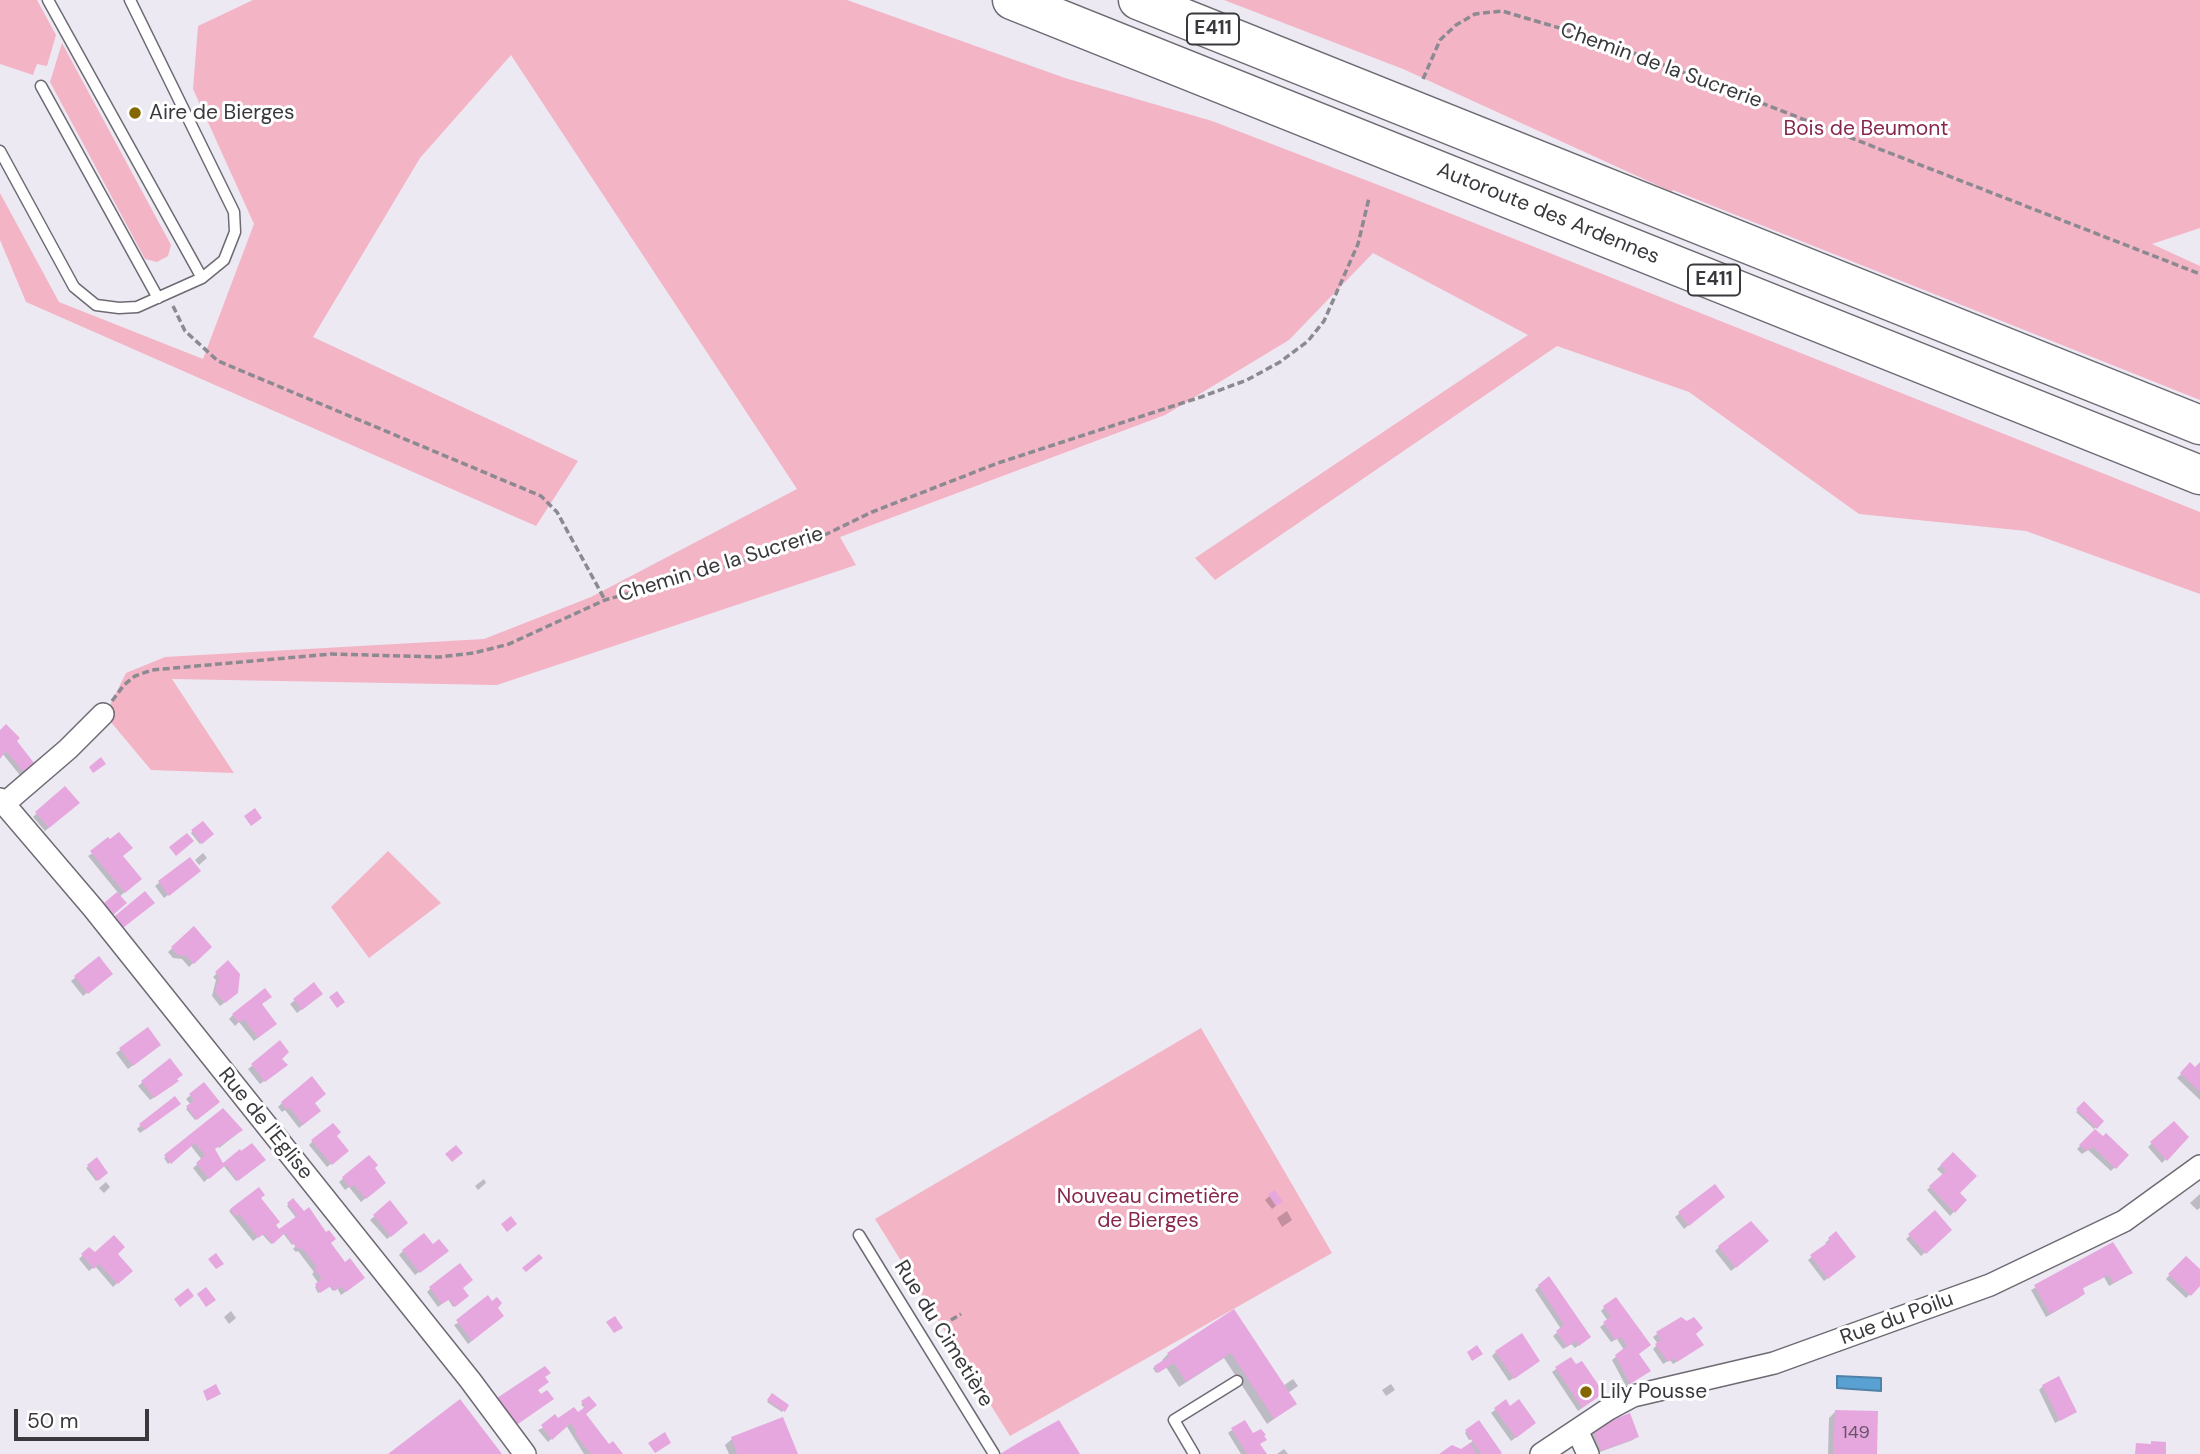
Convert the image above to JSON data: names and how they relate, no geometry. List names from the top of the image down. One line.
{"streets":{"highway":["E411","Autoroute des Ardennes"],"street":["Rue de l'Eglise","Rue du Poilu"],"lane":["Rue du Cimetière"],"path":["Chemin de la Sucrerie"]},"parks":["Bois de Beumont","Nouveau cimetière de Bierges"],"places":["Aire de Bierges","Lily Pousse"],"house_numbers":["149"],"scale_bar":"50 m"}
